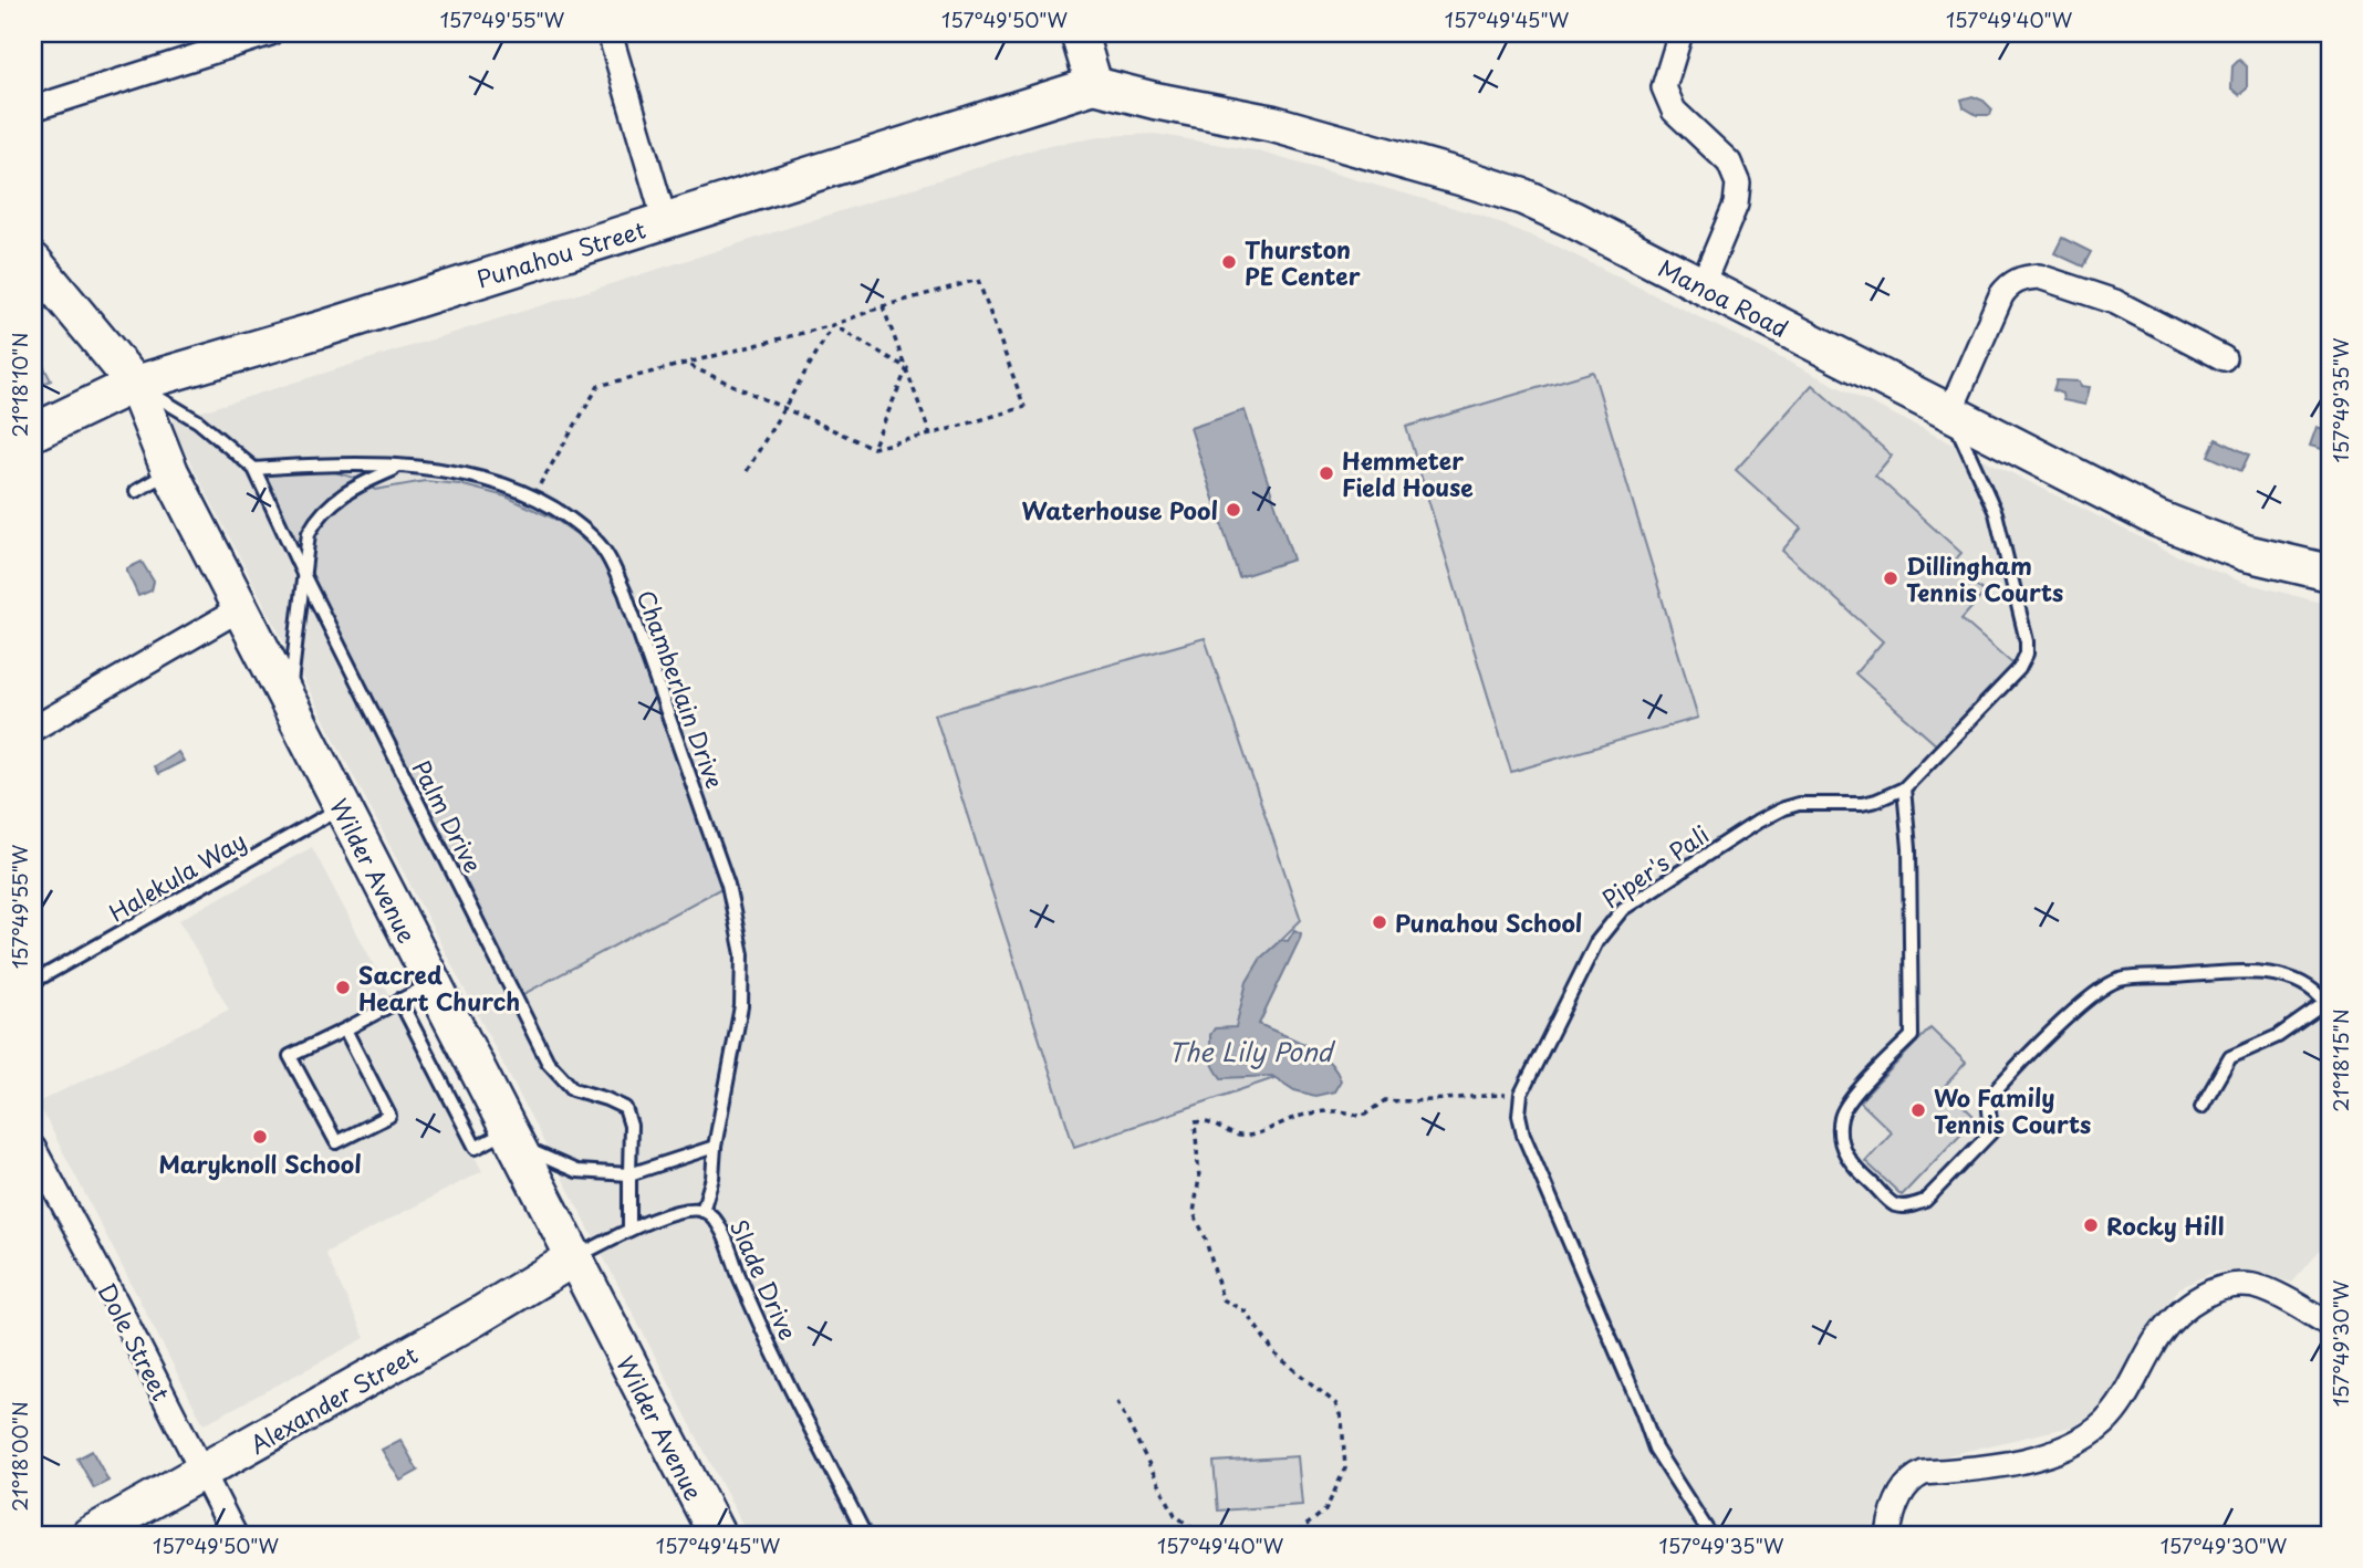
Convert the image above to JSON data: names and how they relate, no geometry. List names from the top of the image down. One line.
{"streets":{"main road":["Punahou Street","Manoa Road","Wilder Avenue","Alexander Street"],"street":["Dole Street"],"lane":["Chamberlain Drive","Palm Drive","Piper's Pali","Halekula Way","Slade Drive"]},"crossings":[["Punahou Street","Manoa Road"],["Punahou Street","Palm Drive"],["Punahou Street","Wilder Avenue"],["Manoa Road","Piper's Pali"],["Chamberlain Drive","Palm Drive"],["Chamberlain Drive","Slade Drive"],["Palm Drive","Wilder Avenue"],["Wilder Avenue","Halekula Way"],["Wilder Avenue","Slade Drive"],["Wilder Avenue","Alexander Street"],["Slade Drive","Alexander Street"],["Dole Street","Alexander Street"]],"water":["The Lily Pond"],"places":["Thurston PE Center","Hemmeter Field House","Waterhouse Pool","Dillingham Tennis Courts","Punahou School","Sacred Heart Church","Wo Family Tennis Courts","Maryknoll School","Rocky Hill"],"coordinates":["157°49'55\"W","157°49'50\"W","157°49'45\"W","157°49'40\"W","21°18'10\"N","157°49'35\"W","21°18'15\"N","157°49'30\"W","21°18'00\"N"]}
